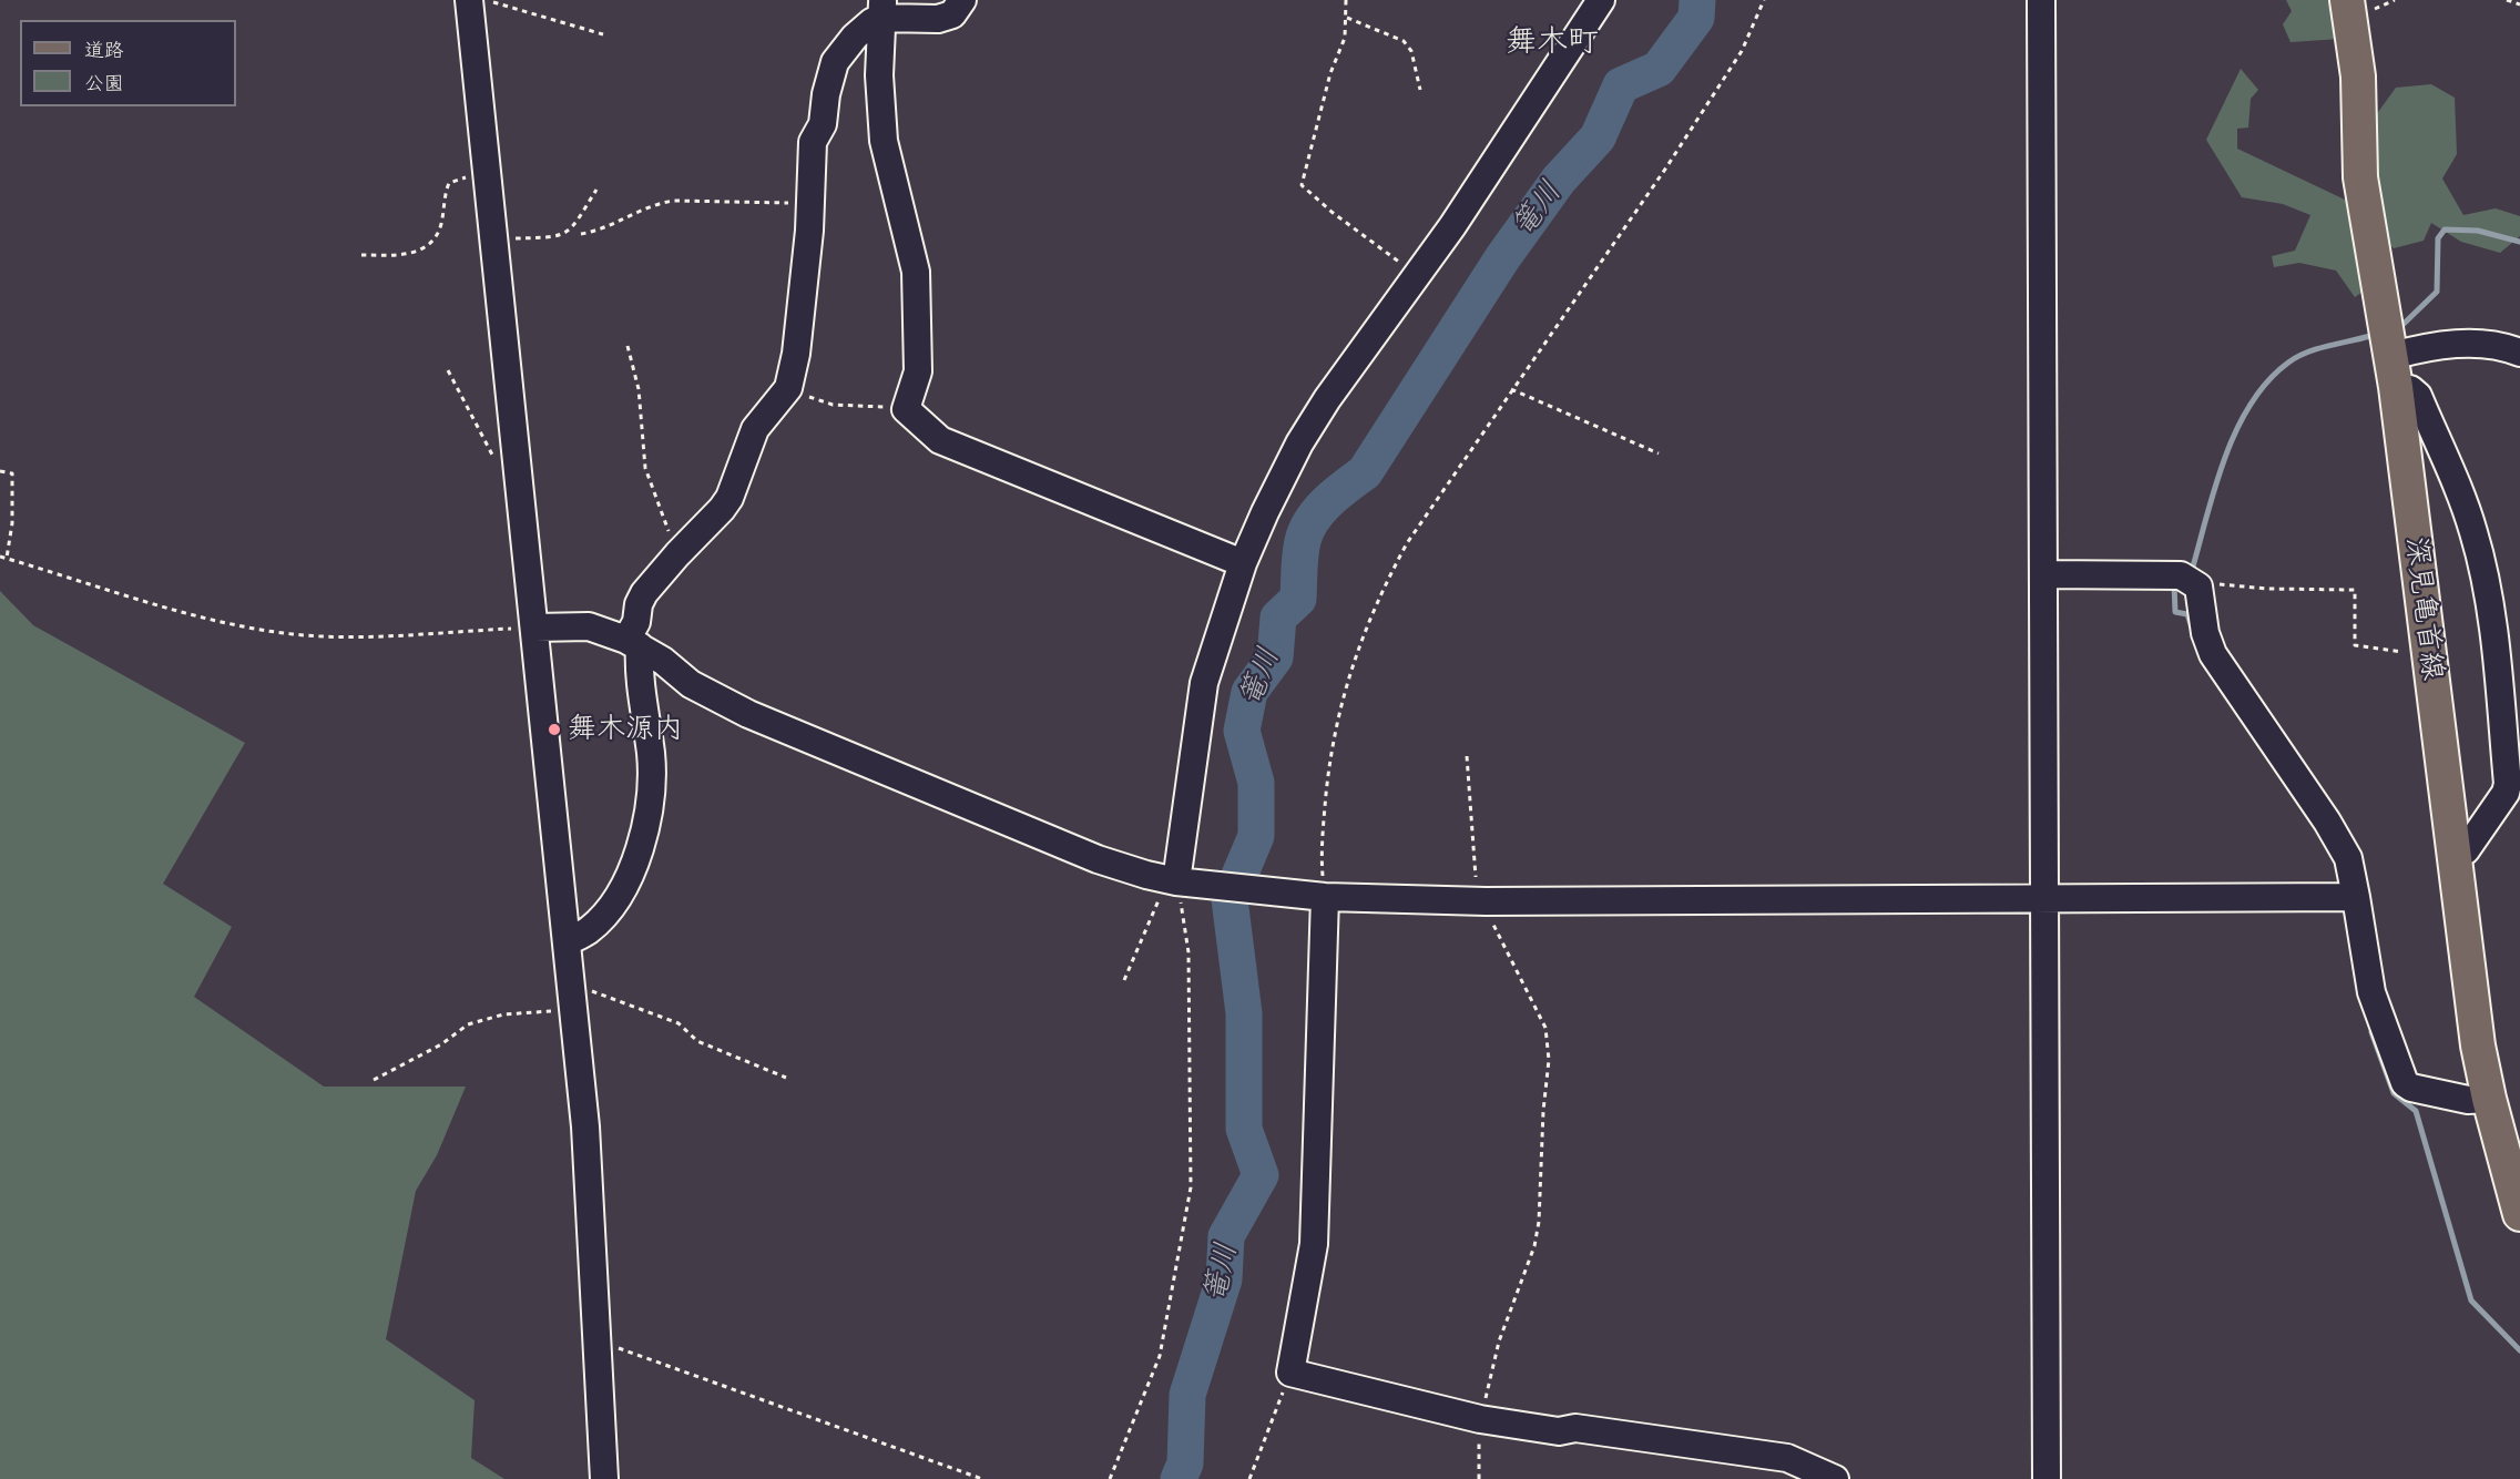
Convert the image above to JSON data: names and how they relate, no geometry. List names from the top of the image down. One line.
{"streets":{"main road":["深見亀首線"]},"districts":["舞木町"],"water":["篭川"],"places":["舞木源内"],"legend":["道路","公園"]}
